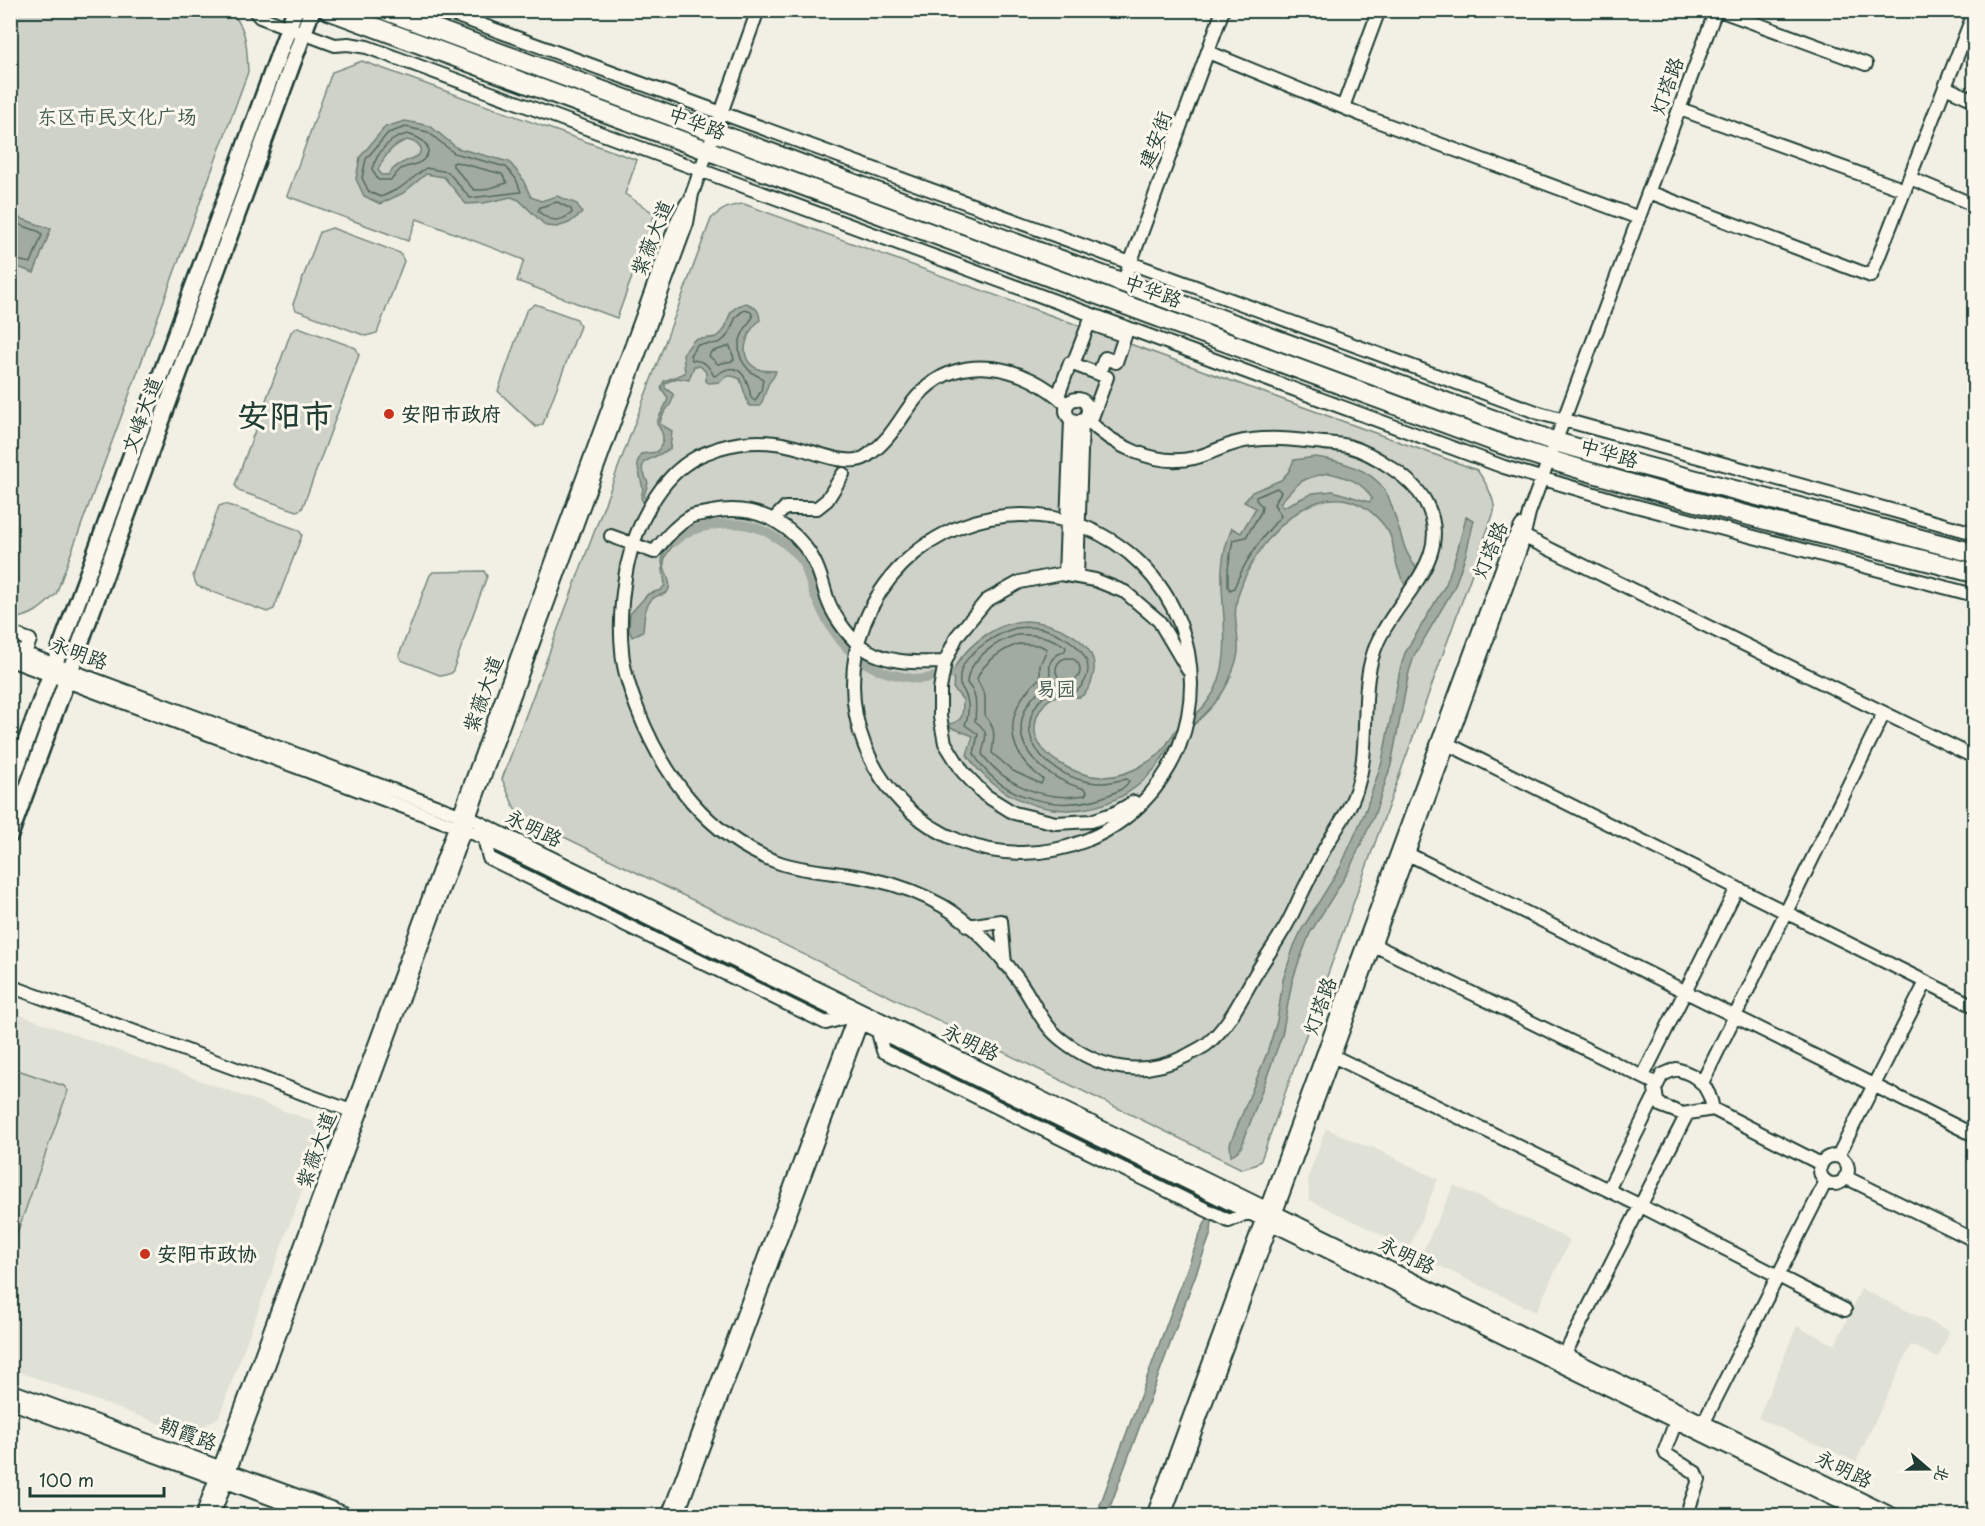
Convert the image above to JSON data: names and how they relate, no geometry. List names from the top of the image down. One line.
{"streets":{"highway":["中华路"],"main road":["文峰大道"],"street":["灯塔路","建安街","紫薇大道","永明路","朝霞路"]},"crossings":[["灯塔路","中华路"],["灯塔路","永明路"],["中华路","建安街"],["中华路","紫薇大道"],["紫薇大道","永明路"],["紫薇大道","朝霞路"],["文峰大道","永明路"]],"districts":["安阳市"],"parks":["东区市民文化广场","易园"],"places":["安阳市政府","安阳市政协"],"scale_bar":"100 m","north":"right"}
